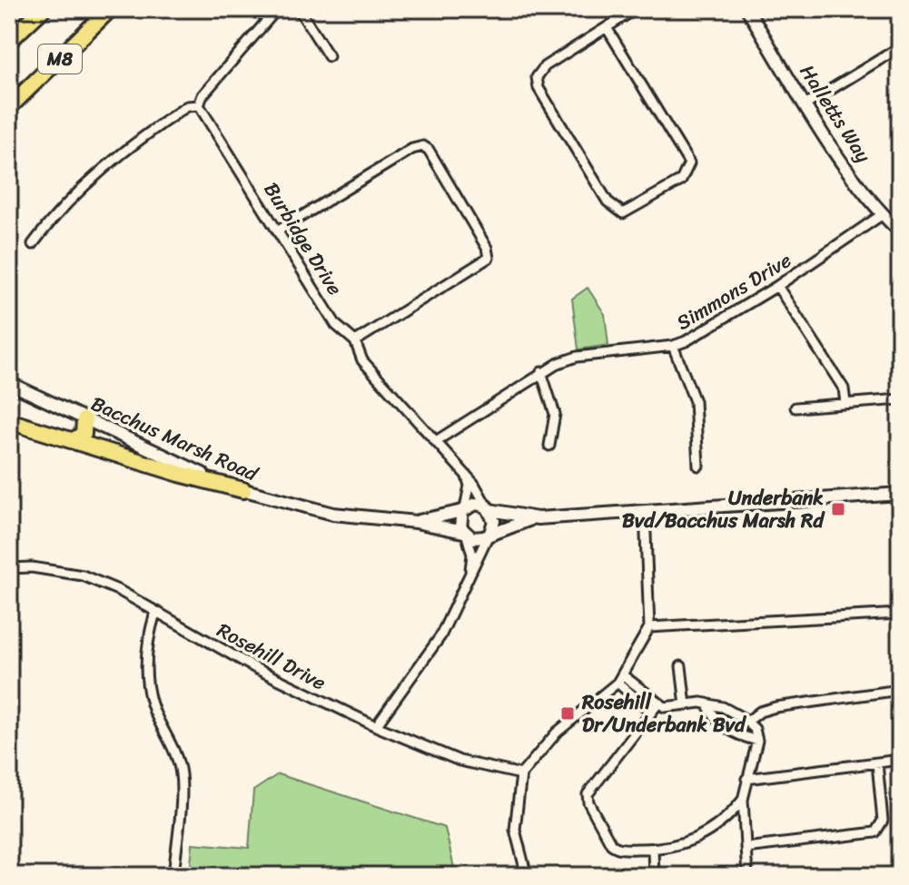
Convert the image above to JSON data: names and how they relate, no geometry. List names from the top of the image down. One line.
{"streets":{"highway":["M8"],"main road":["Halletts Way","Bacchus Marsh Road"],"street":["Burbidge Drive","Simmons Drive","Rosehill Drive"]},"crossings":[["Halletts Way","Simmons Drive"],["Burbidge Drive","Simmons Drive"],["Burbidge Drive","Bacchus Marsh Road"]],"places":{"transit":["Underbank Bvd/Bacchus Marsh Rd","Rosehill Dr/Underbank Bvd"]}}
